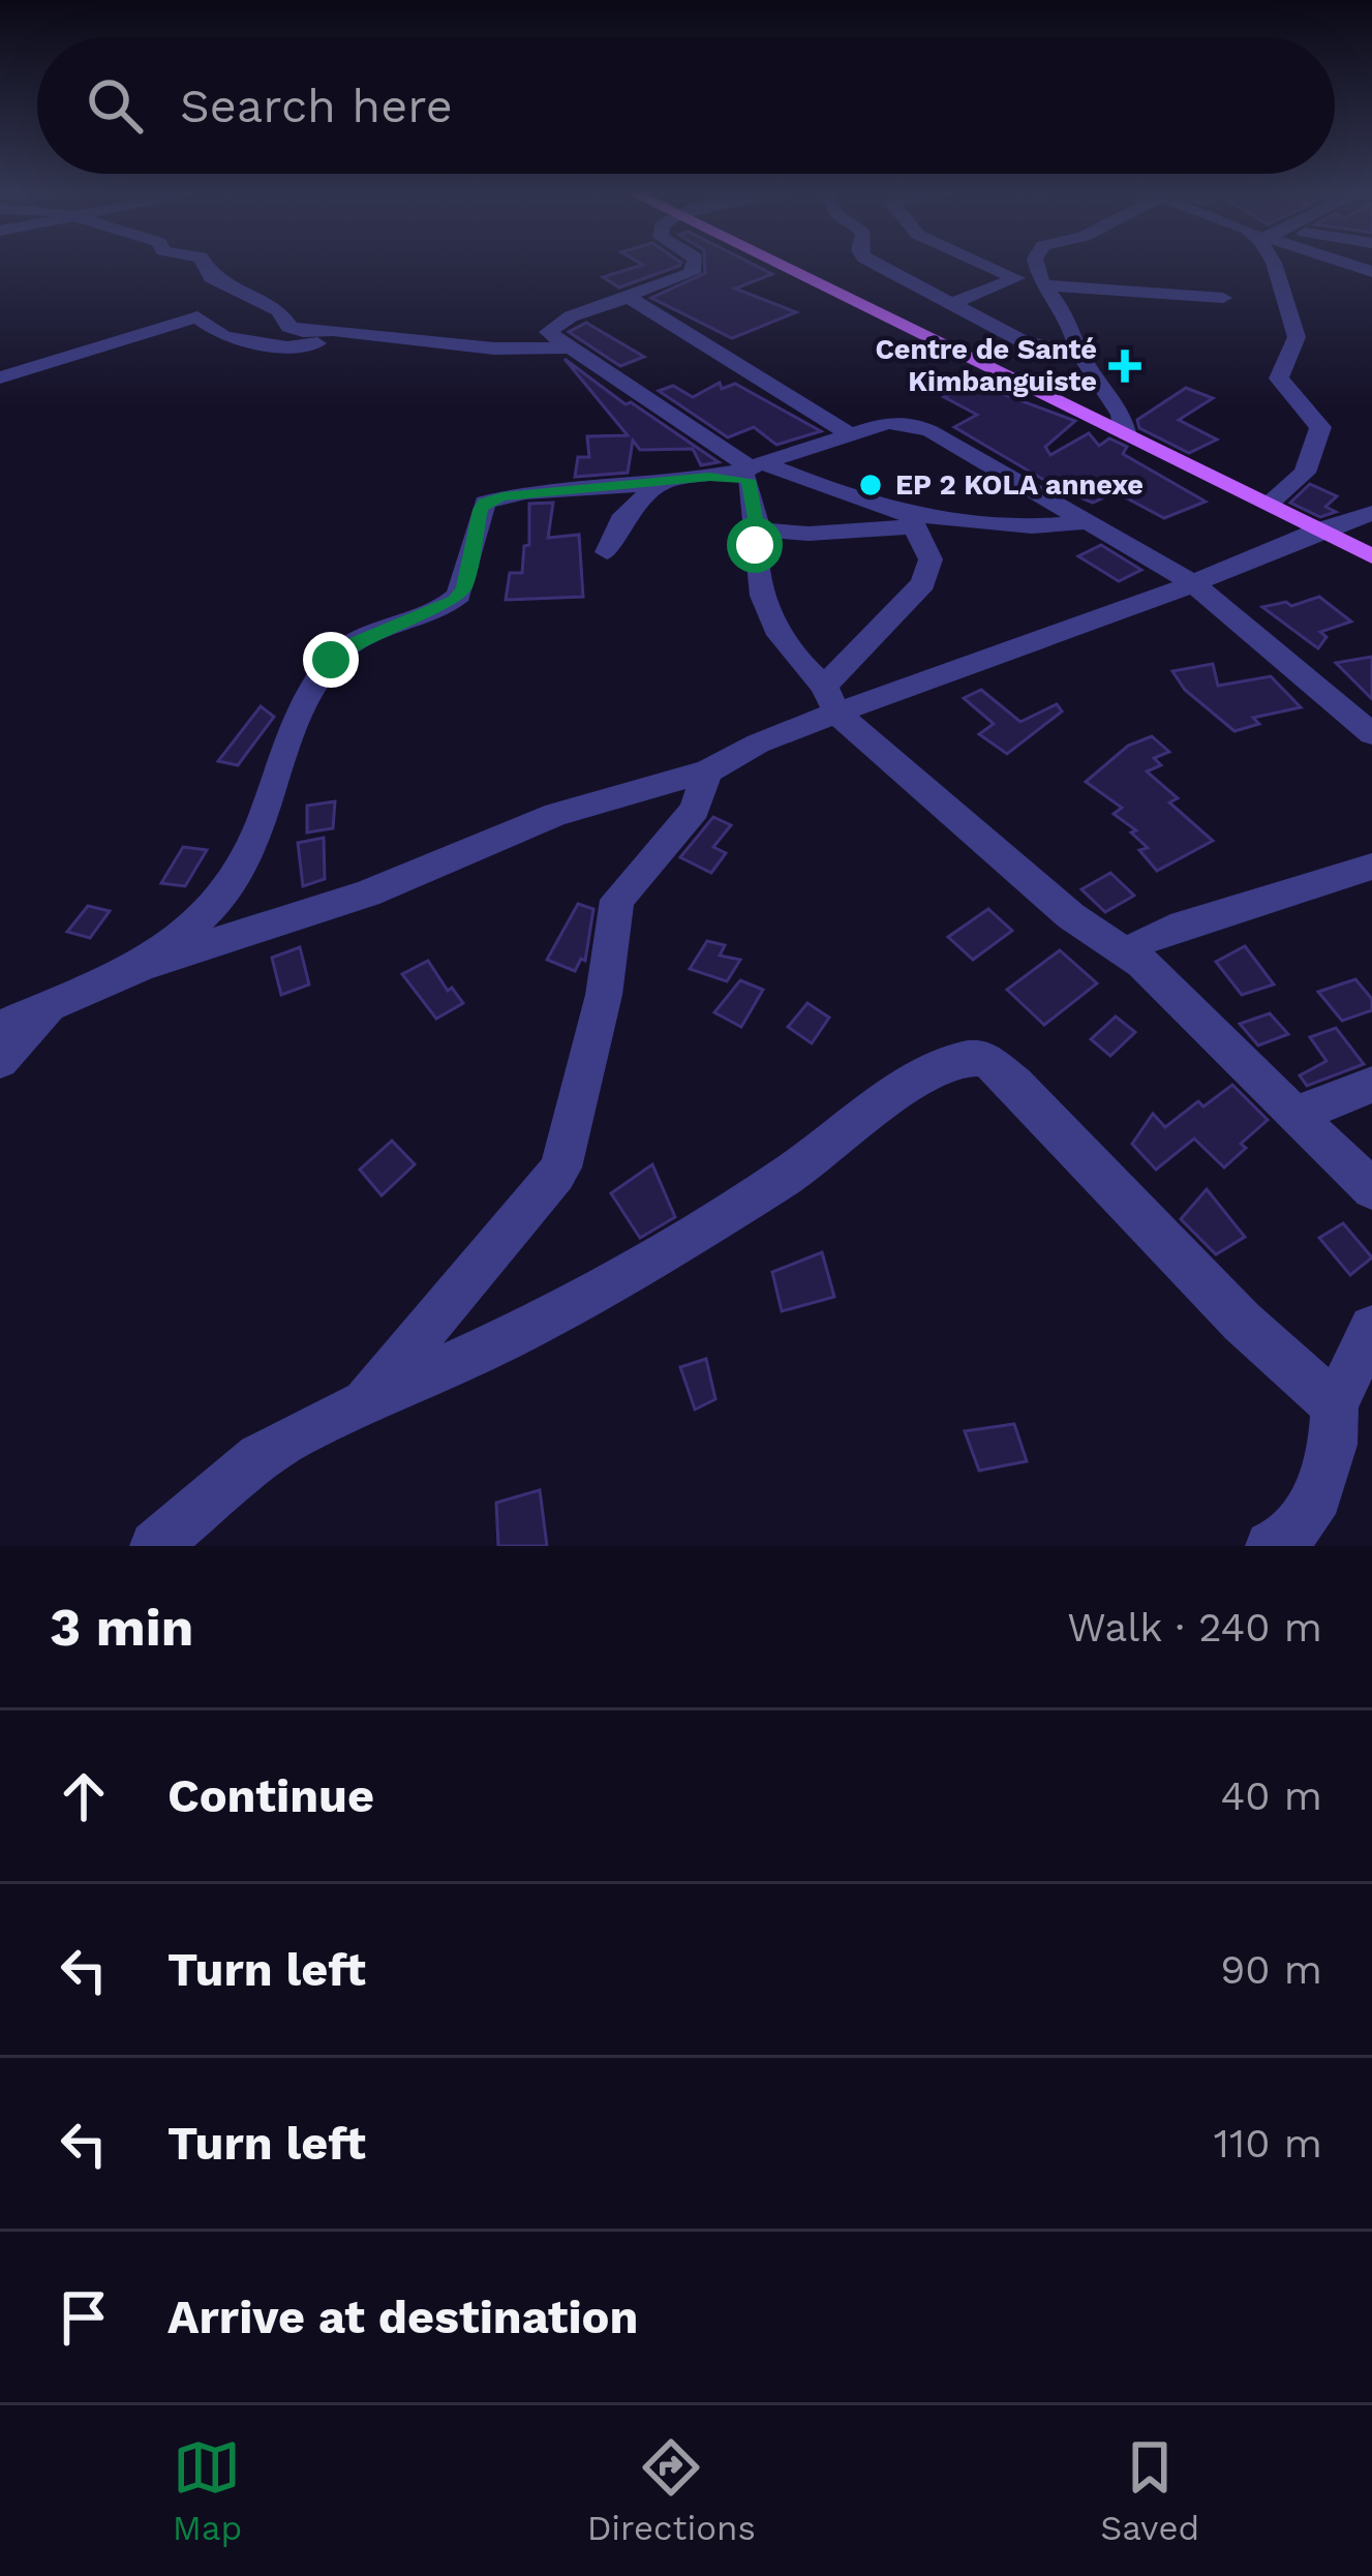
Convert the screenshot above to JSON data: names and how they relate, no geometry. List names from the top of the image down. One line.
{"places":{"health":["Centre de Santé Kimbanguiste"],"other":["EP 2 KOLA annexe"]},"page":{"search":"Search here","heading":["3 min","Walk · 240 m"],"list":[["Continue","40 m"],["Turn left","90 m"],["Turn left","110 m"],"Arrive at destination"],"nav":["Map","Directions","Saved"]}}
